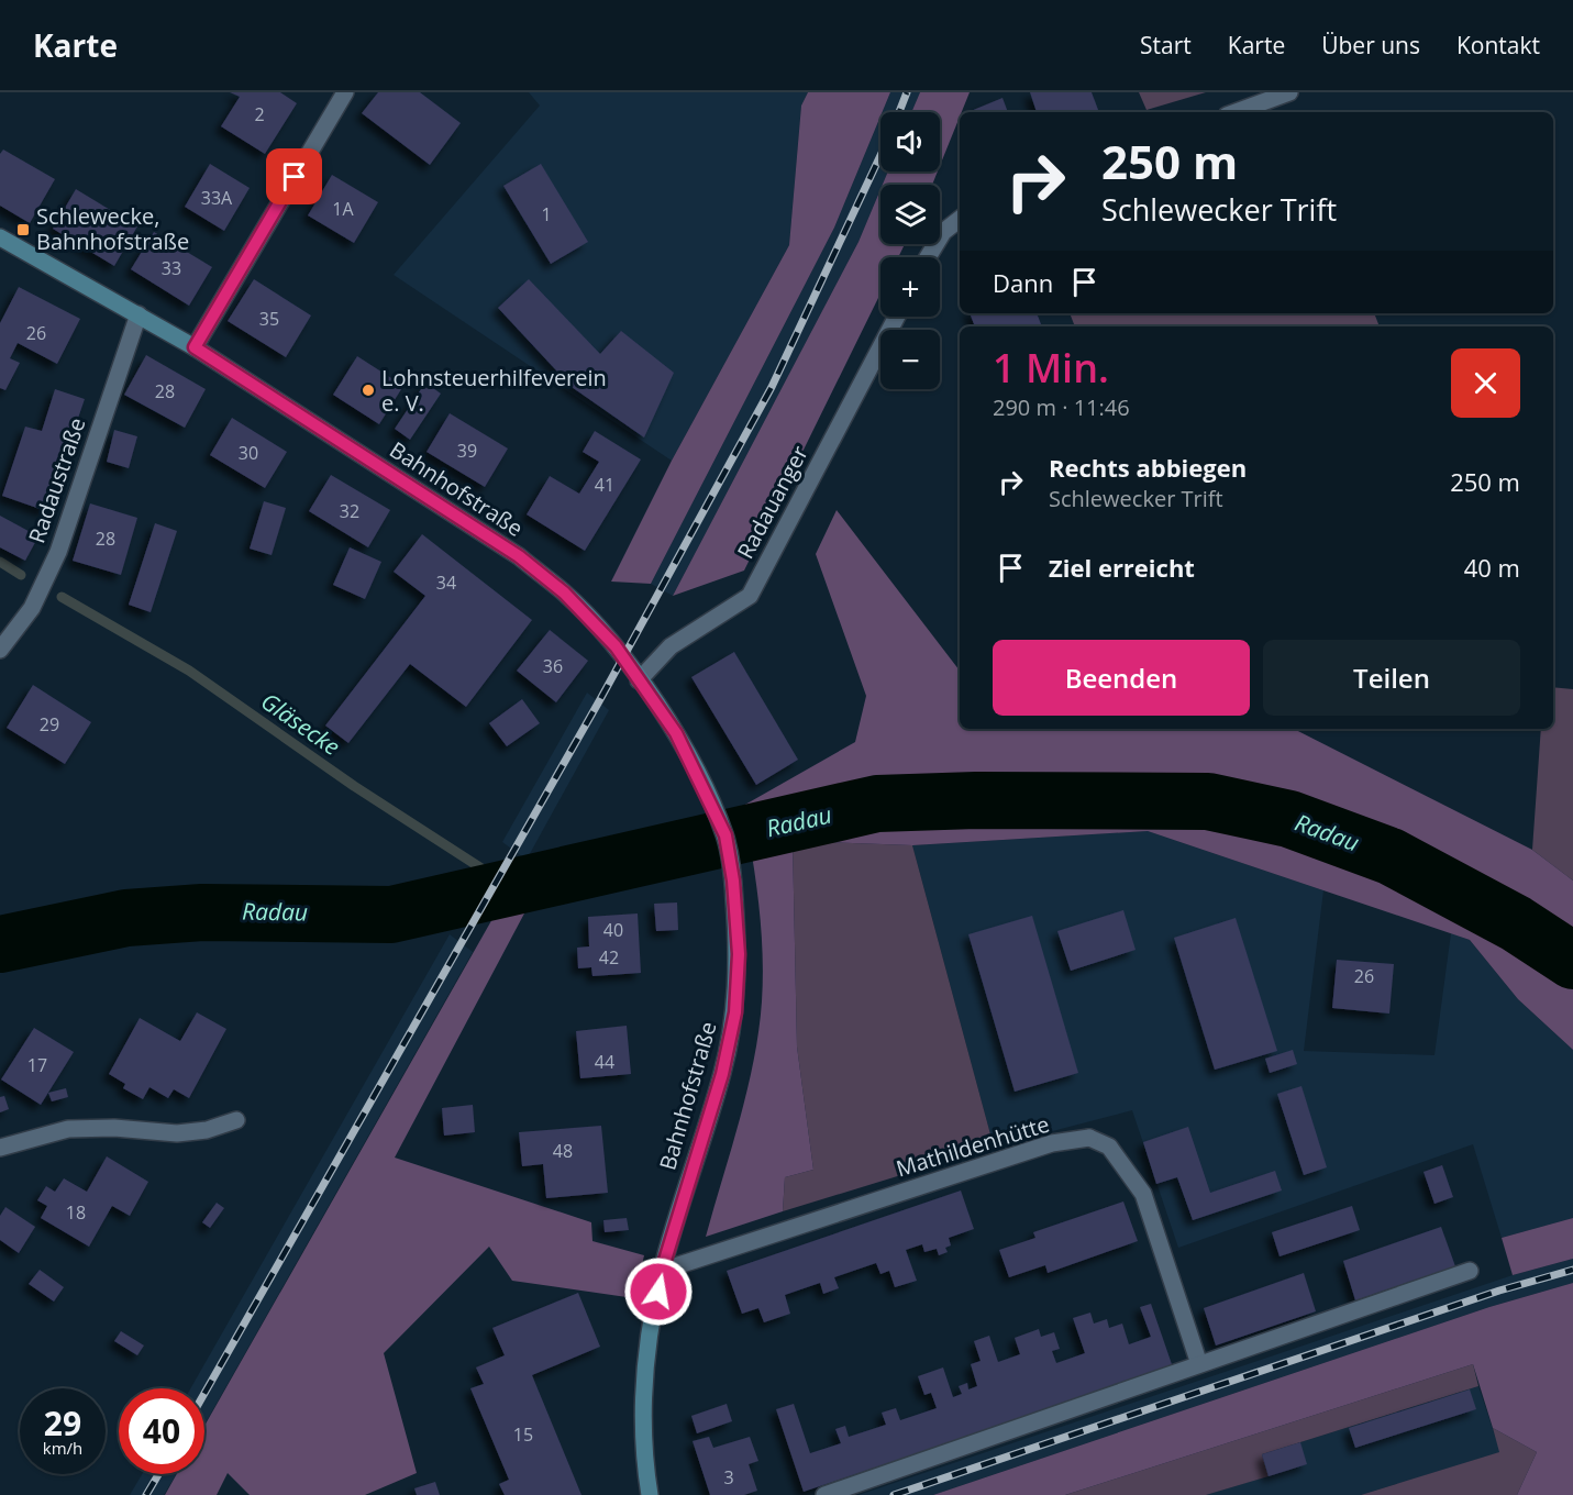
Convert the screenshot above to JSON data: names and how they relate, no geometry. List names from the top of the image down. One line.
{"streets":{"street":["Radaustraße","Bahnhofstraße","Radauanger","Mathildenhütte"]},"crossings":[["Radaustraße","Bahnhofstraße"],["Bahnhofstraße","Radauanger"],["Bahnhofstraße","Mathildenhütte"]],"water":["Gläsecke","Radau"],"places":{"transit":["Schlewecke, Bahnhofstraße"],"other":["Lohnsteuerhilfeverein e. V."]},"house_numbers":["2","33A","1A","1","33","35","26","28","39","30","41","32","28","34","36","29","40","42","26","44","17","48","18","15","3"],"page":{"header":"Karte","nav":["Start","Karte","Über uns","Kontakt"],"map_buttons":["+","−"],"turn":["250 m","Schlewecker Trift"],"then":"Dann","heading":["1 Min.","290 m · 11:46"],"list":[{"name":"Rechts abbiegen","note":"Schlewecker Trift","value":"250 m"},{"name":"Ziel erreicht","value":"40 m"}],"buttons":["Beenden","Teilen"],"speed":"29 km/h","limit":"40"}}
